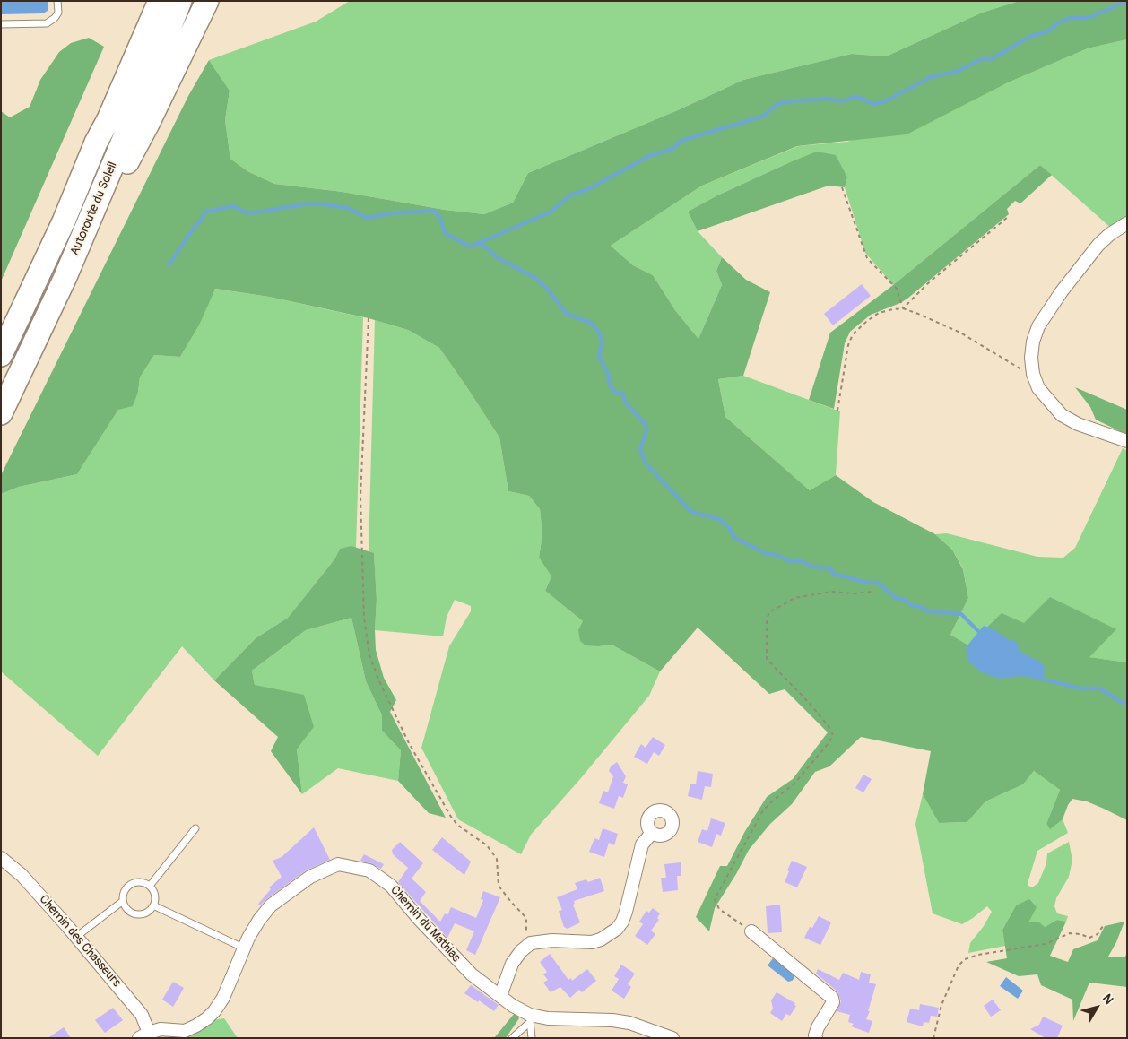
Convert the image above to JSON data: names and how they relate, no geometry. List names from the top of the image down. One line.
{"streets":{"highway":["Autoroute du Soleil"],"street":["Chemin du Mathias","Chemin des Chasseurs"]},"crossings":[["Chemin du Mathias","Chemin des Chasseurs"]],"north":"top right"}
